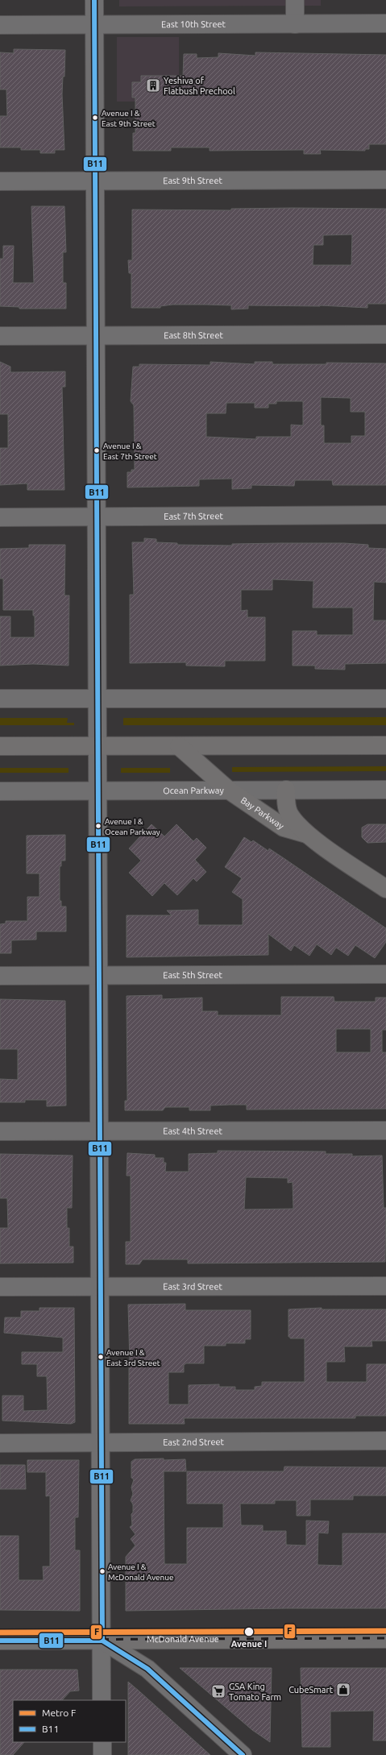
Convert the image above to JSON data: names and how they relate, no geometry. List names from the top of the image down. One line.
{"streets":{"main road":["Bay Parkway","McDonald Avenue"],"street":["East 10th Street","East 9th Street","East 8th Street","East 7th Street","Ocean Parkway","East 5th Street","East 4th Street","East 3rd Street","East 2nd Street"]},"crossings":[["Ocean Parkway","Bay Parkway"]],"places":{"building":["Yeshiva of Flatbush Prechool"],"other":["Avenue I & East 9th Street","Avenue I & East 7th Street","Avenue I & Ocean Parkway","Avenue I & East 3rd Street","Avenue I & McDonald Avenue","Avenue I"],"shop":["CubeSmart"],"supermarket":["GSA King Tomato Farm"]},"lines":["transit line B11","metro line F"],"legend":["Metro F","B11"]}
